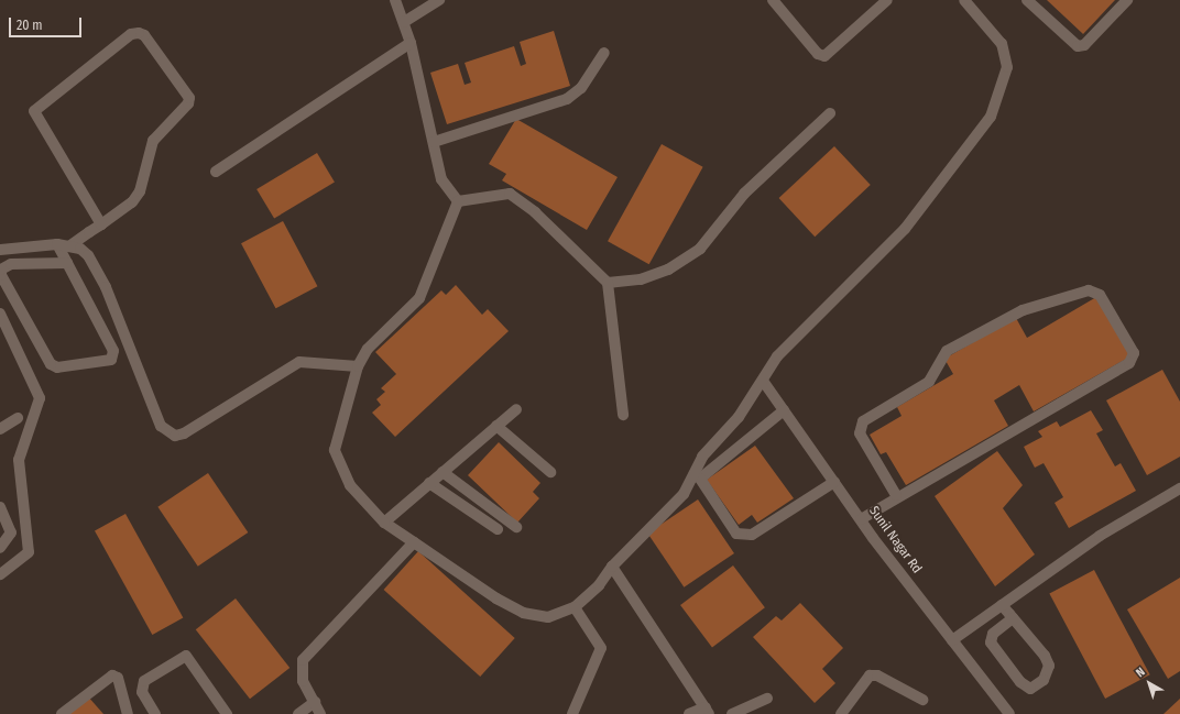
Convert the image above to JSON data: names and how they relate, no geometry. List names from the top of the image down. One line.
{"streets":{"street":["Sunil Nagar Rd"]},"scale_bar":"20 m","north":"top left"}
